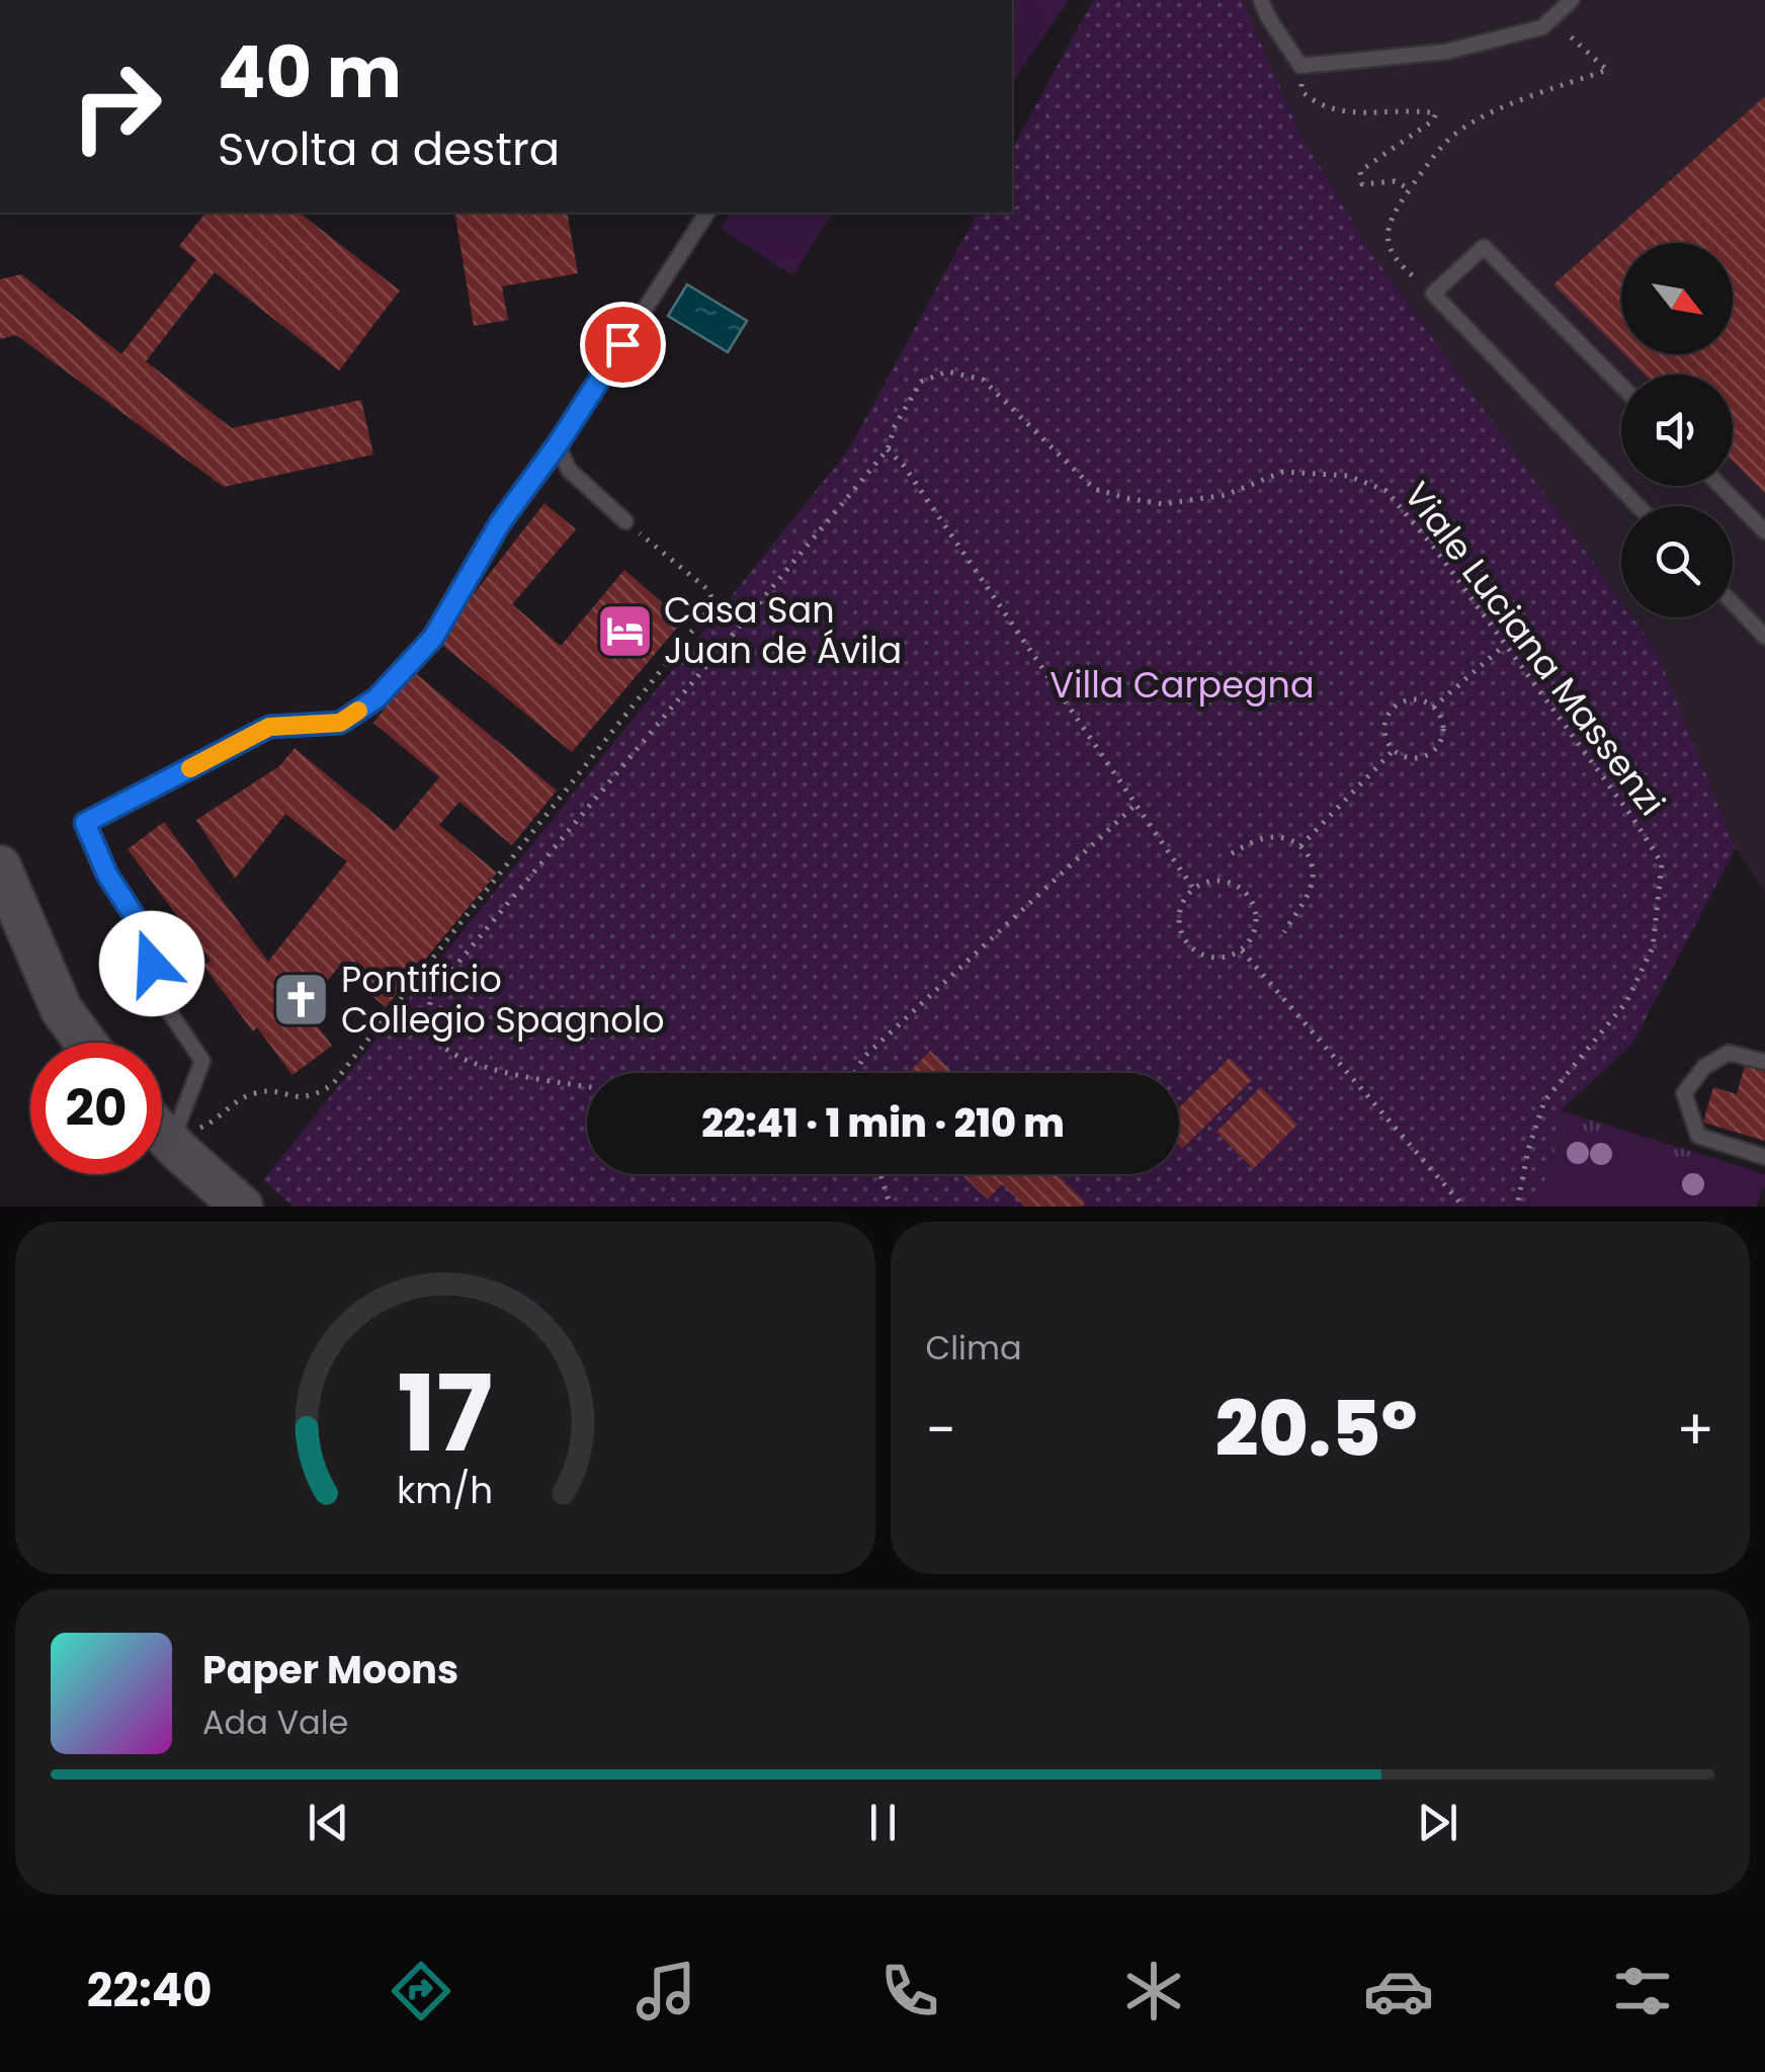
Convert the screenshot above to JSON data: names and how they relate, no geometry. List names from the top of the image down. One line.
{"streets":{"path":["Viale Luciana Massenzi"]},"parks":["Villa Carpegna"],"places":{"hotel":["Casa San Juan de Ávila"],"church":["Pontificio Collegio Spagnolo"]},"north":"bottom right","page":{"turn":["40 m","Svolta a destra"],"limit":"20","trip":"22:41 · 1 min · 210 m","tile":"Clima","heat":["−","20.5°","+"],"song":["Paper Moons","Ada Vale"],"tabs":"22:40","gauge":["17","km/h"]}}
